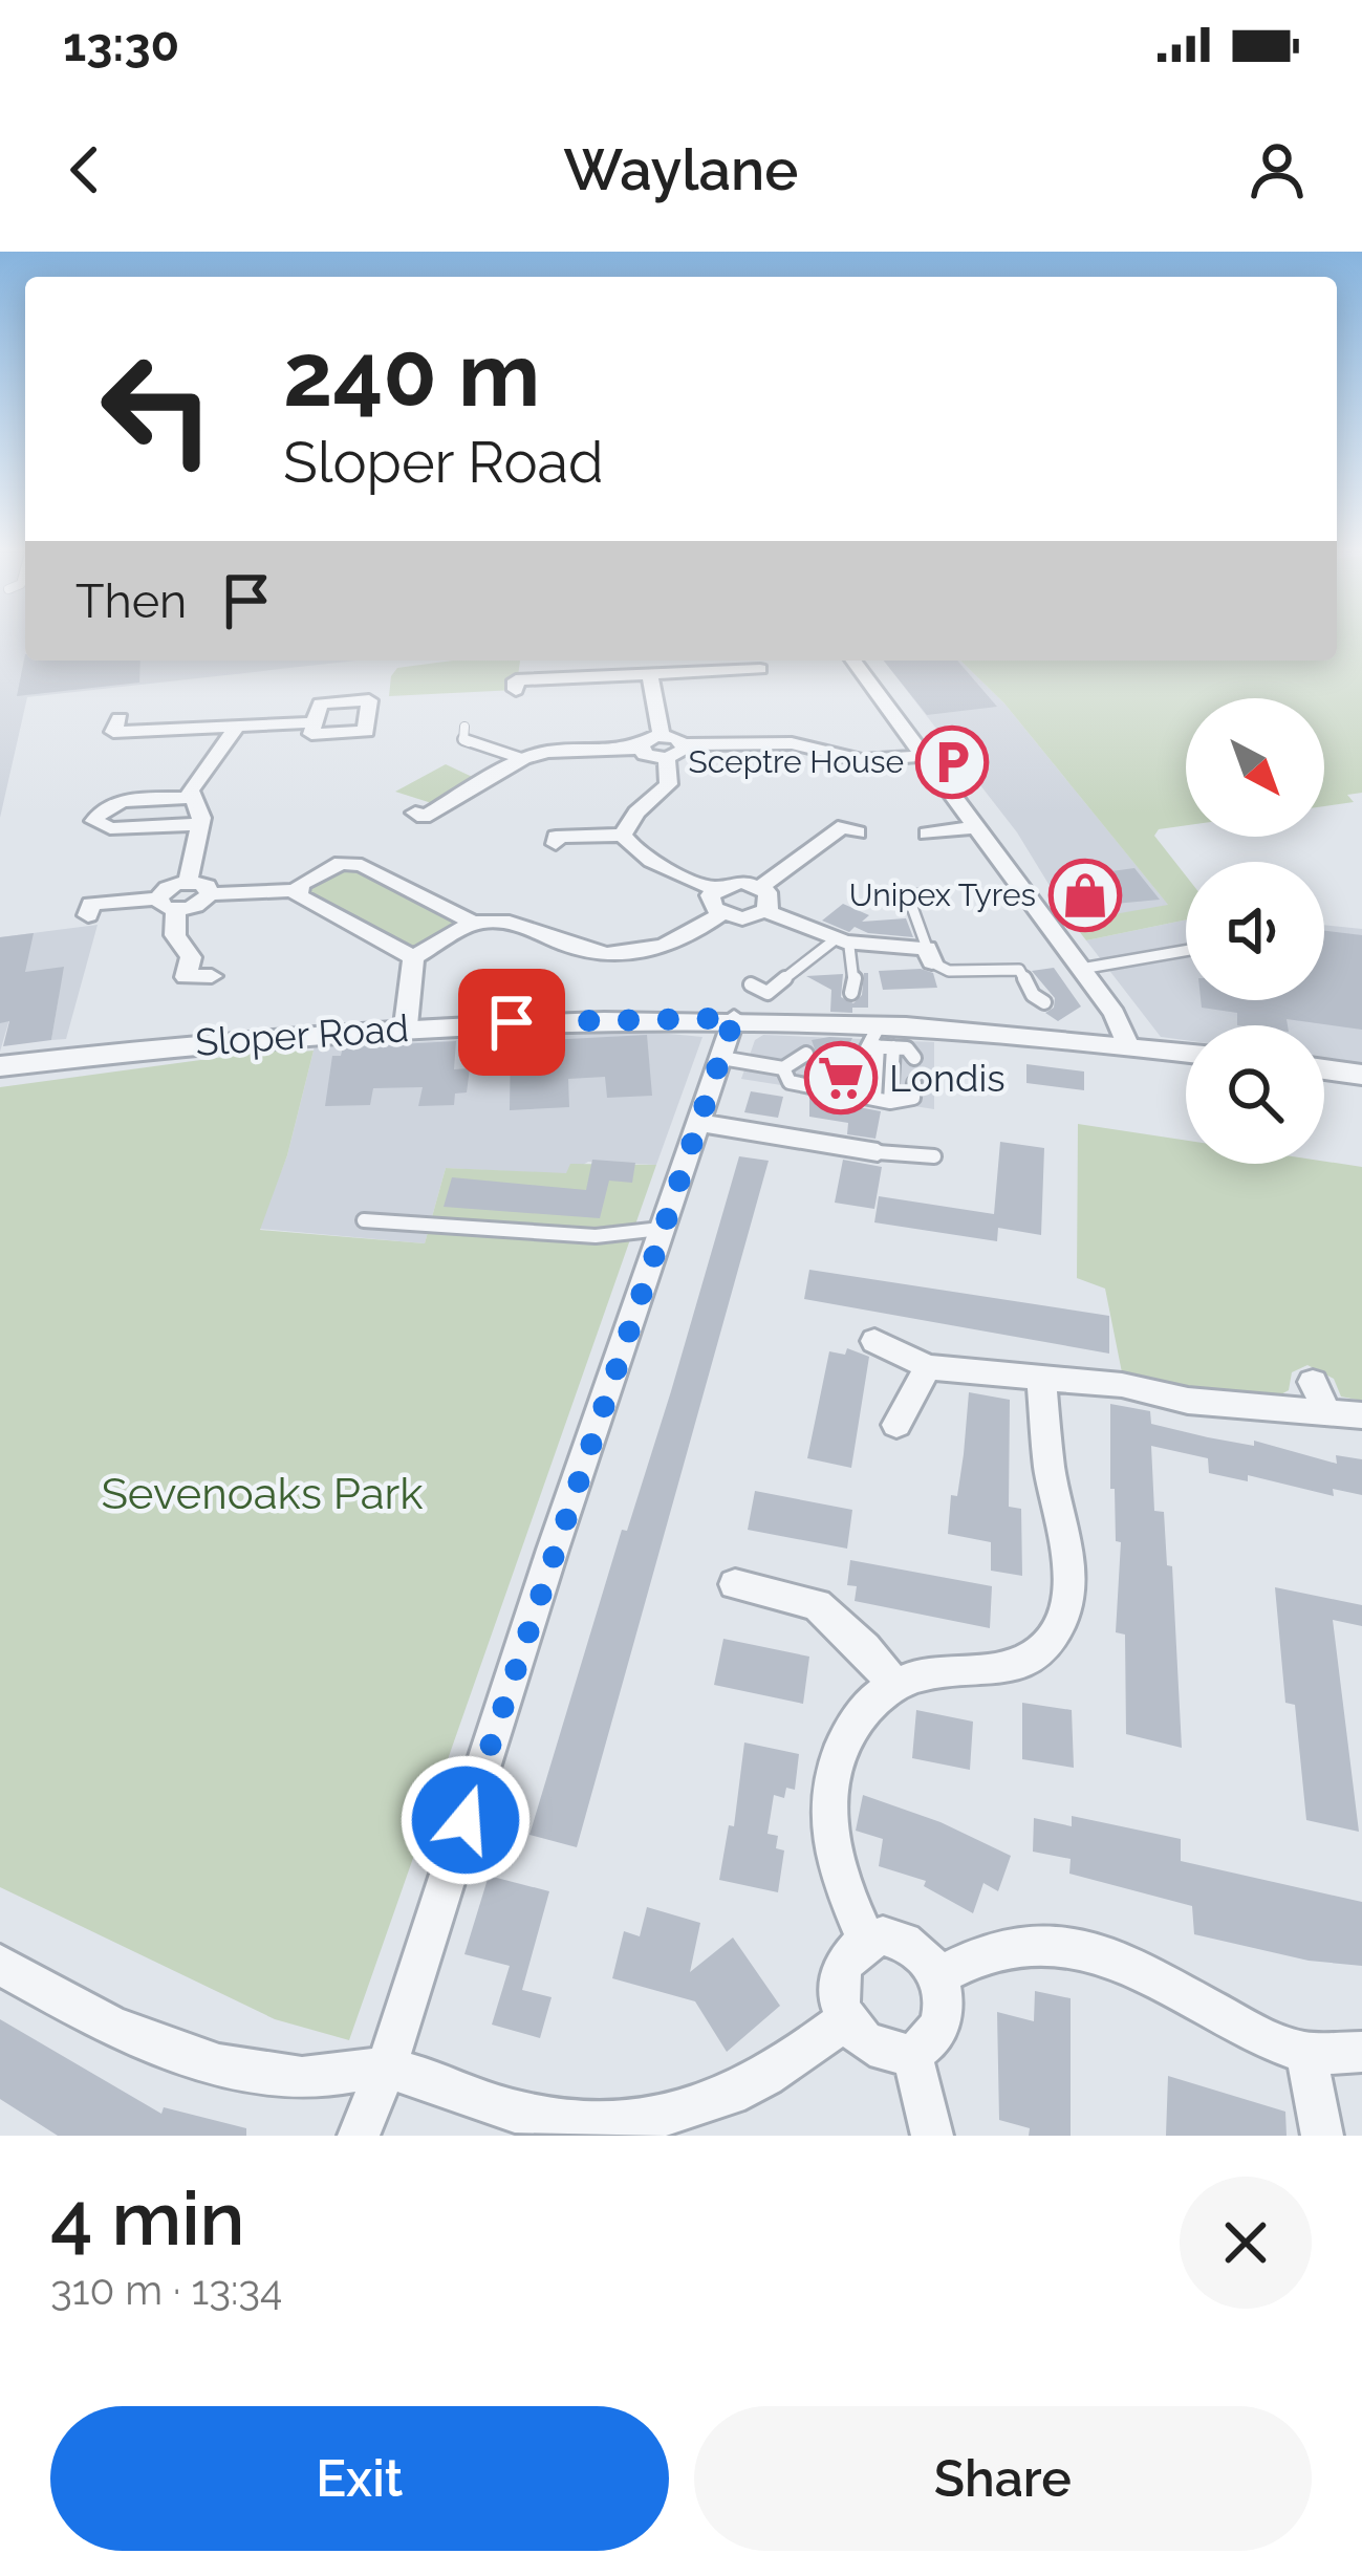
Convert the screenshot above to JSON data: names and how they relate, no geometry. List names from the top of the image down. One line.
{"streets":{"street":["Sloper Road"]},"parks":["Sevenoaks Park"],"places":{"parking":["Sceptre House"],"shop":["Unipex Tyres"],"supermarket":["Londis"]},"north":"bottom right","page":{"status":"13:30","header":"Waylane","turn":["240 m","Sloper Road"],"then":"Then","heading":["4 min","310 m · 13:34"],"buttons":["Exit","Share"]}}
